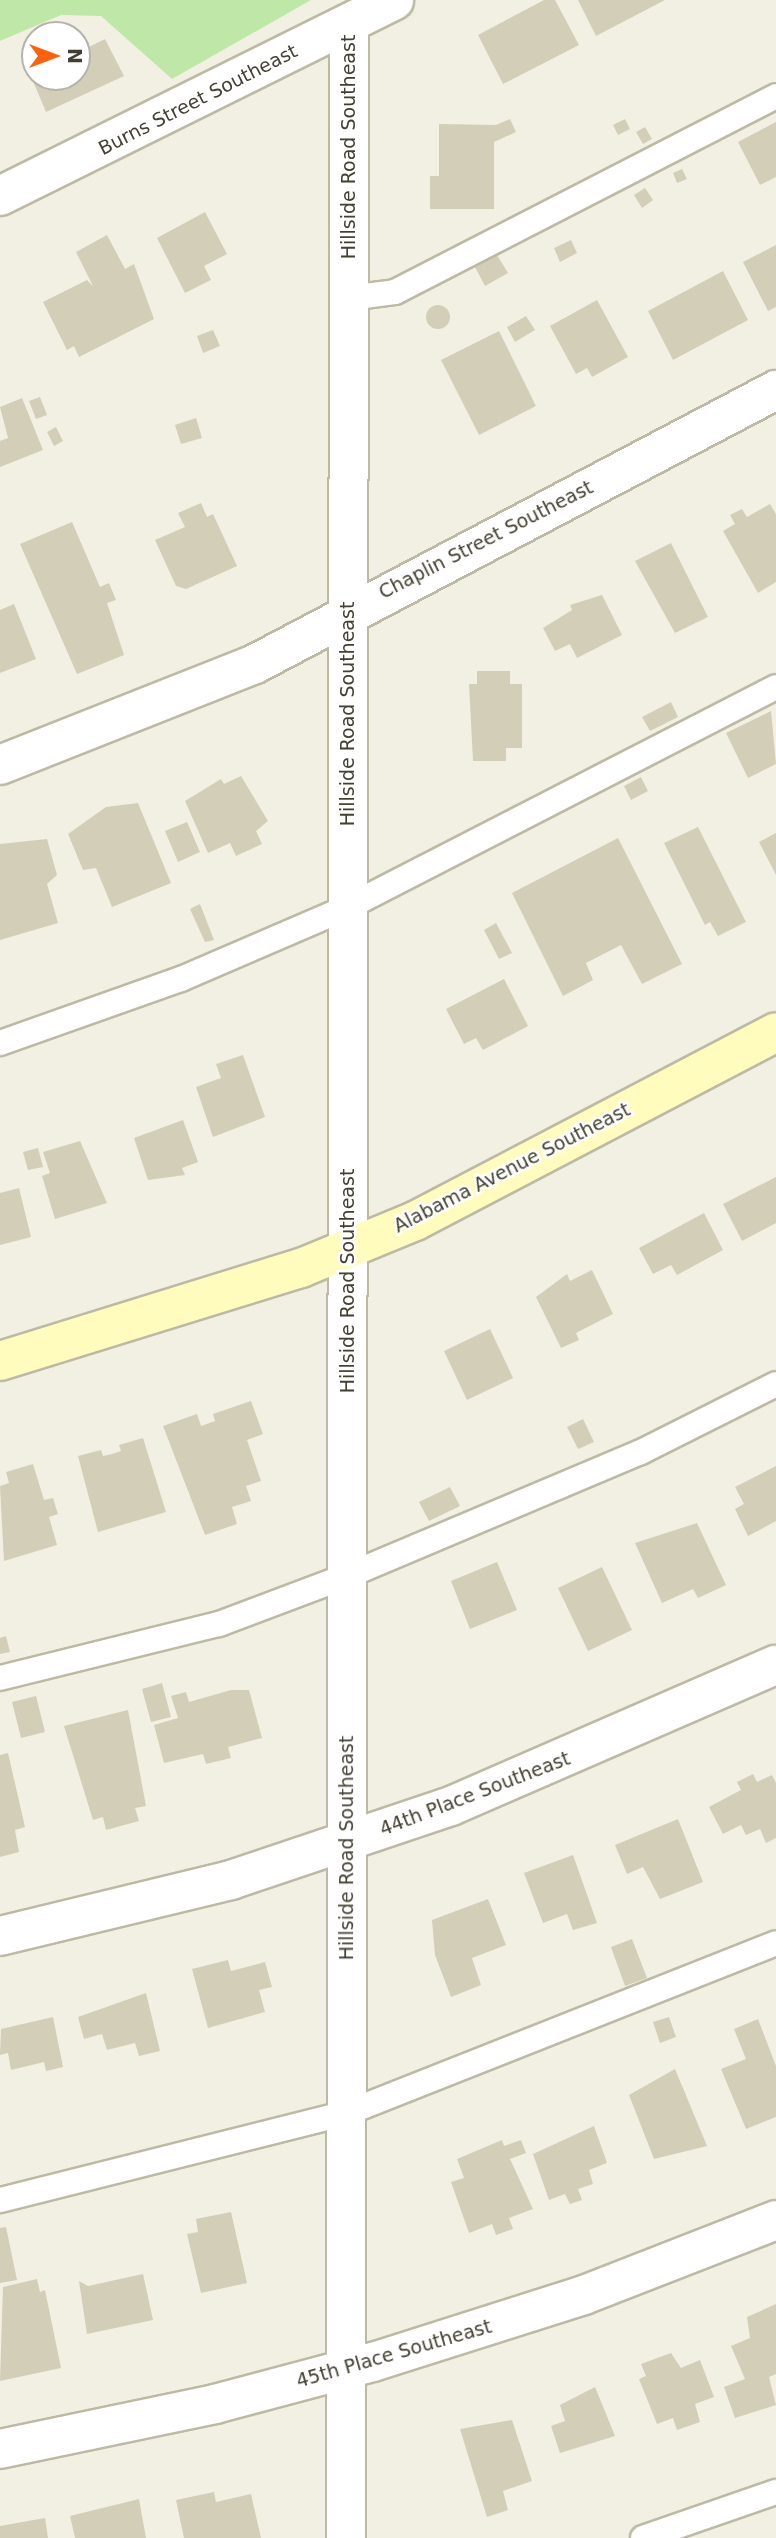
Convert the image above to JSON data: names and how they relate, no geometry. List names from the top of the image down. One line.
{"streets":{"street":["Burns Street Southeast","Hillside Road Southeast","Chaplin Street Southeast","Alabama Avenue Southeast","44th Place Southeast","45th Place Southeast"]},"crossings":[["Burns Street Southeast","Hillside Road Southeast"],["Hillside Road Southeast","Chaplin Street Southeast"],["Hillside Road Southeast","Alabama Avenue Southeast"],["Hillside Road Southeast","44th Place Southeast"],["Hillside Road Southeast","45th Place Southeast"]],"north":"right"}
